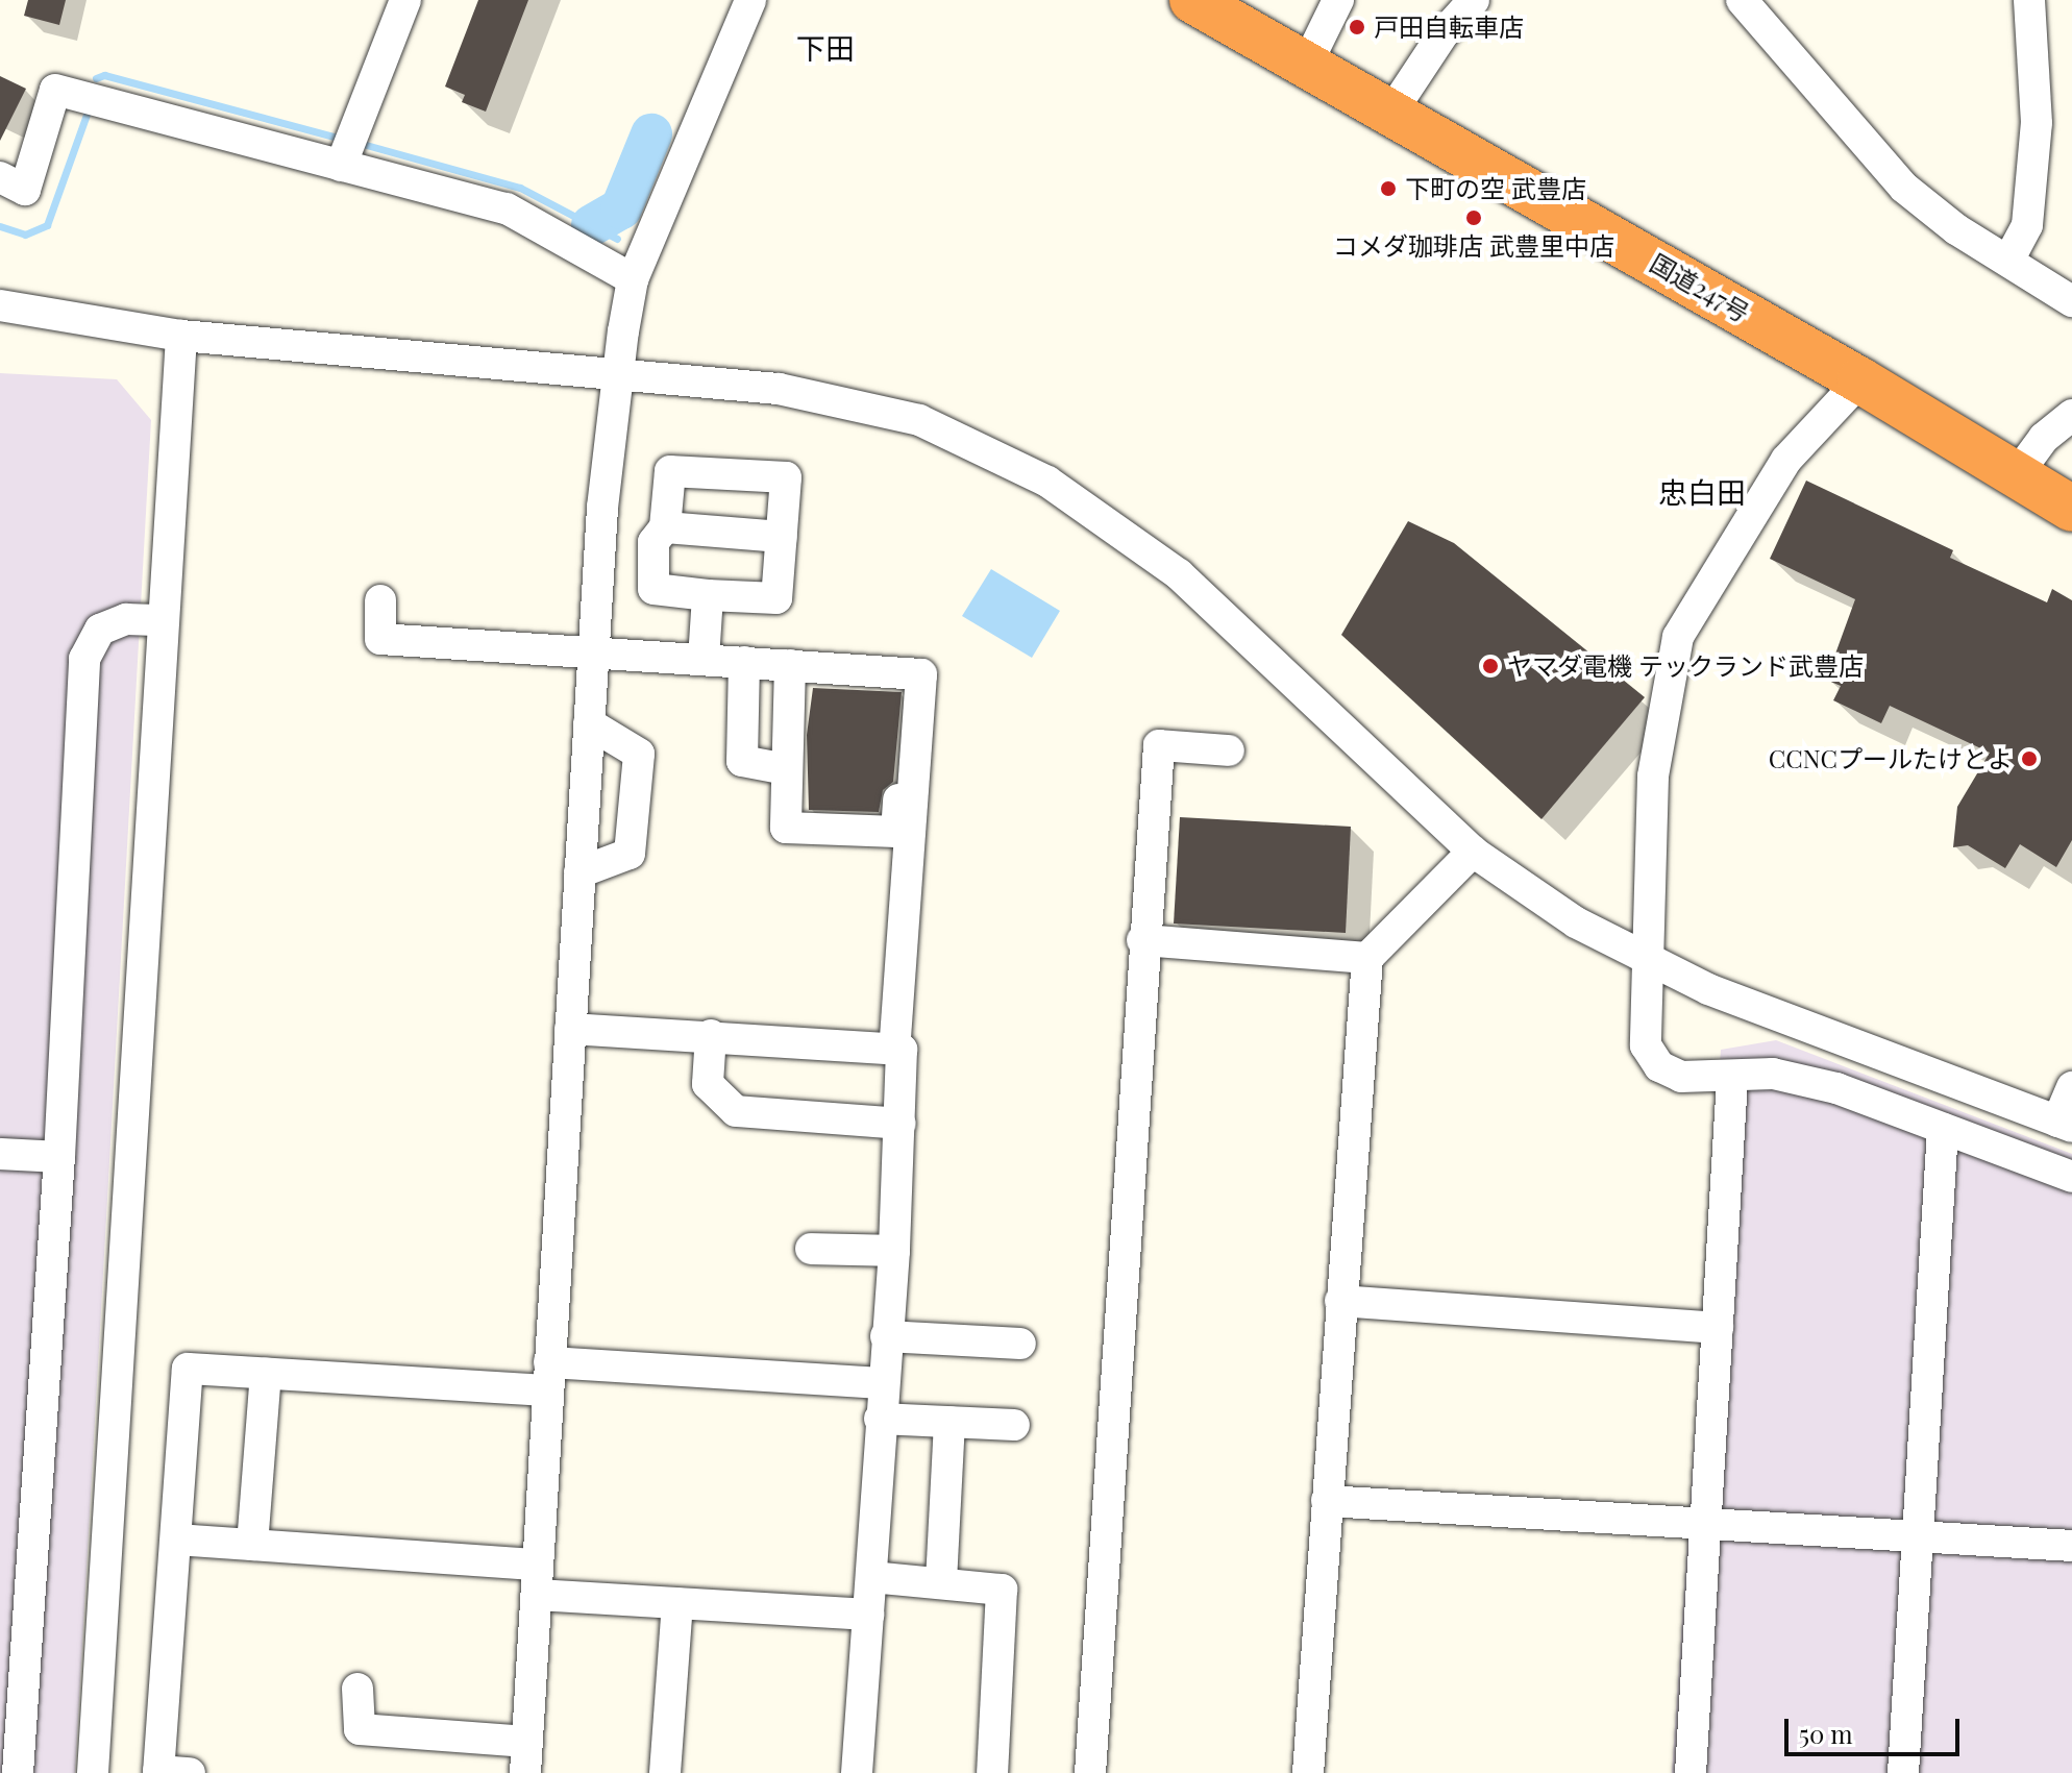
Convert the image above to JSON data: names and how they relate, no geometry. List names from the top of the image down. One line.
{"streets":{"highway":["国道247号"]},"districts":["下田","忠白田"],"places":["戸田自転車店","下町の空 武豊店","コメダ珈琲店 武豊里中店","ヤマダ電機 テックランド武豊店","CCNCプールたけとよ"],"scale_bar":"50 m"}
